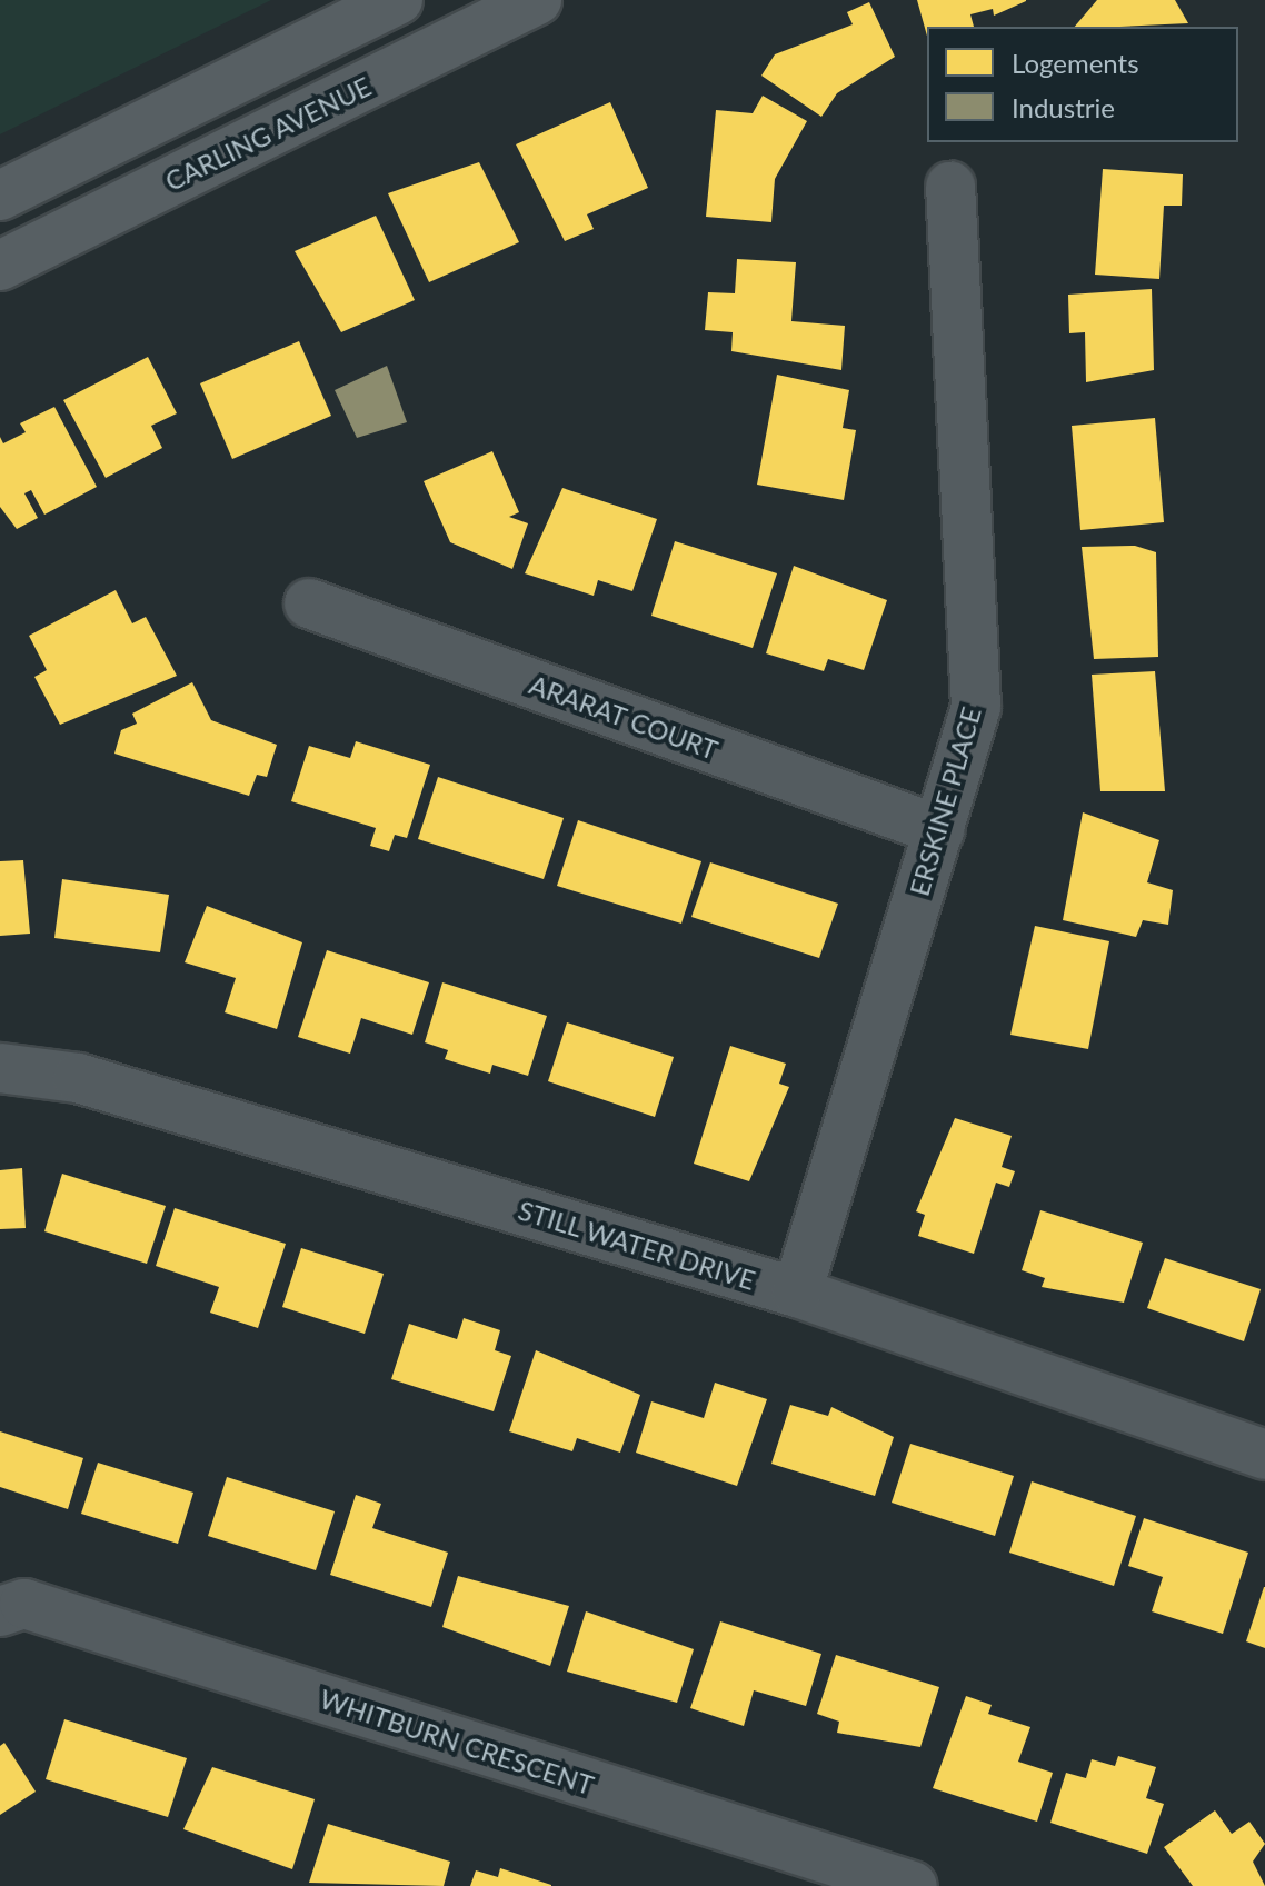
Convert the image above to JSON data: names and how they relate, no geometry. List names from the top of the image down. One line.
{"streets":{"main road":["CARLING AVENUE"],"street":["ARARAT COURT","ERSKINE PLACE","STILL WATER DRIVE","WHITBURN CRESCENT"]},"crossings":[["ARARAT COURT","ERSKINE PLACE"],["ERSKINE PLACE","STILL WATER DRIVE"]],"legend":["Logements","Industrie"]}
